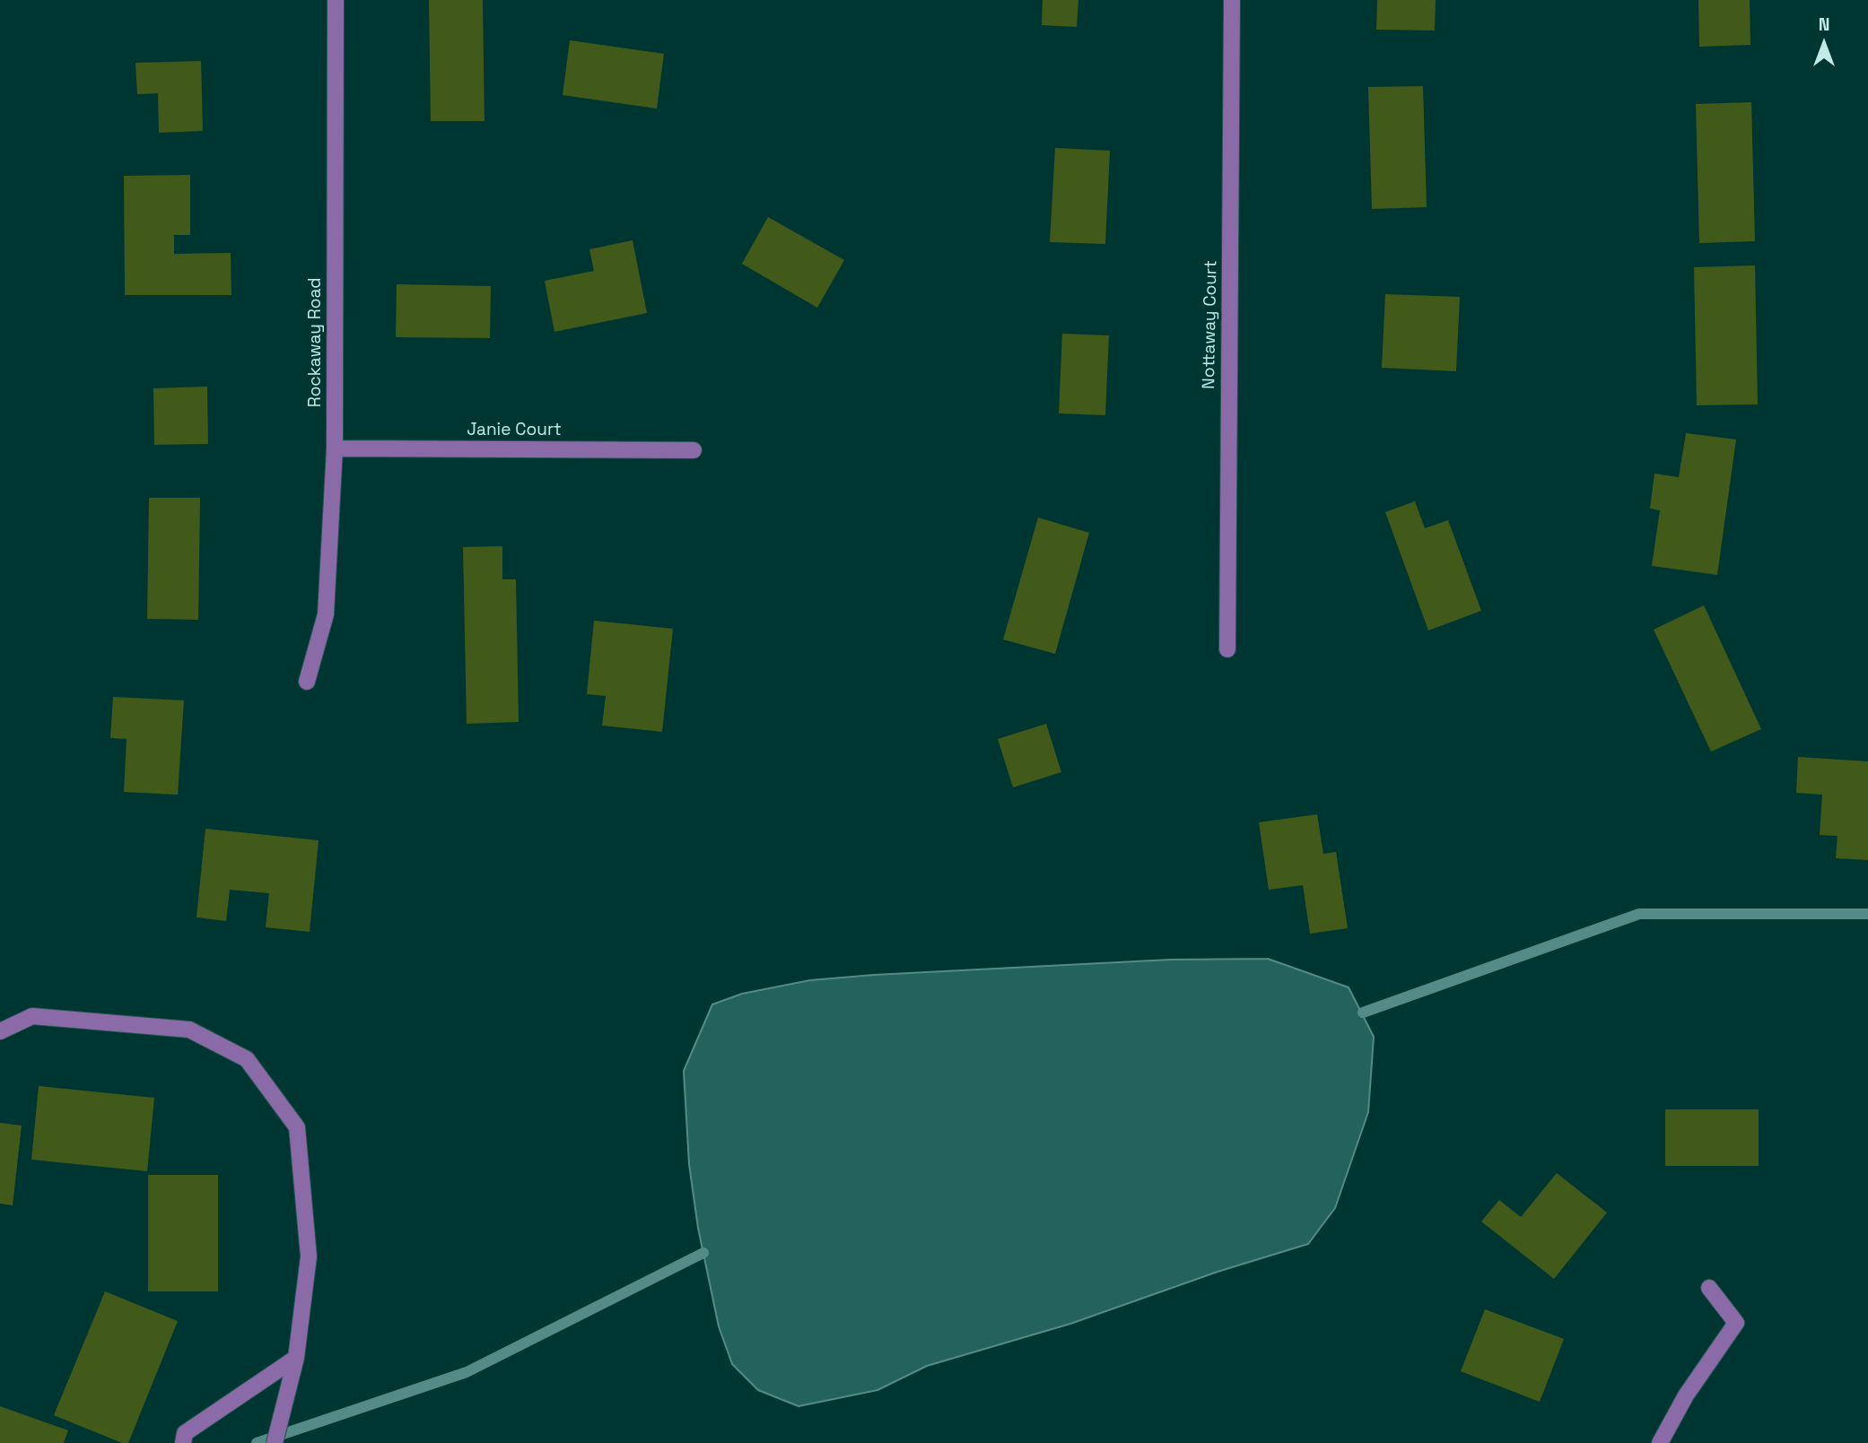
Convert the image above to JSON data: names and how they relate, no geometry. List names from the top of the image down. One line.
{"streets":{"street":["Nottaway Court","Rockaway Road","Janie Court"]},"crossings":[["Rockaway Road","Janie Court"]],"north":"top"}
